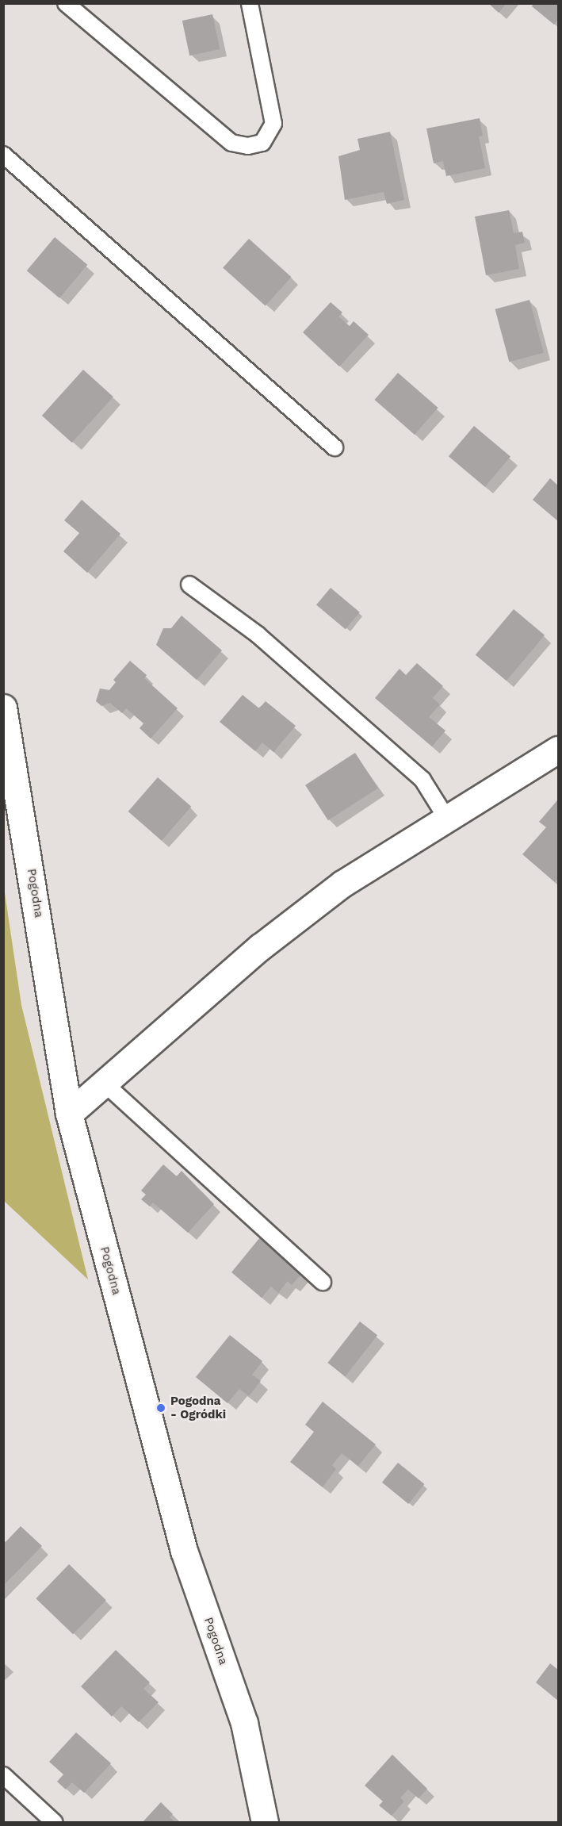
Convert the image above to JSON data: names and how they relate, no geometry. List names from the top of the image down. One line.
{"streets":{"street":["Pogodna"]},"places":["Pogodna - Ogródki"]}
